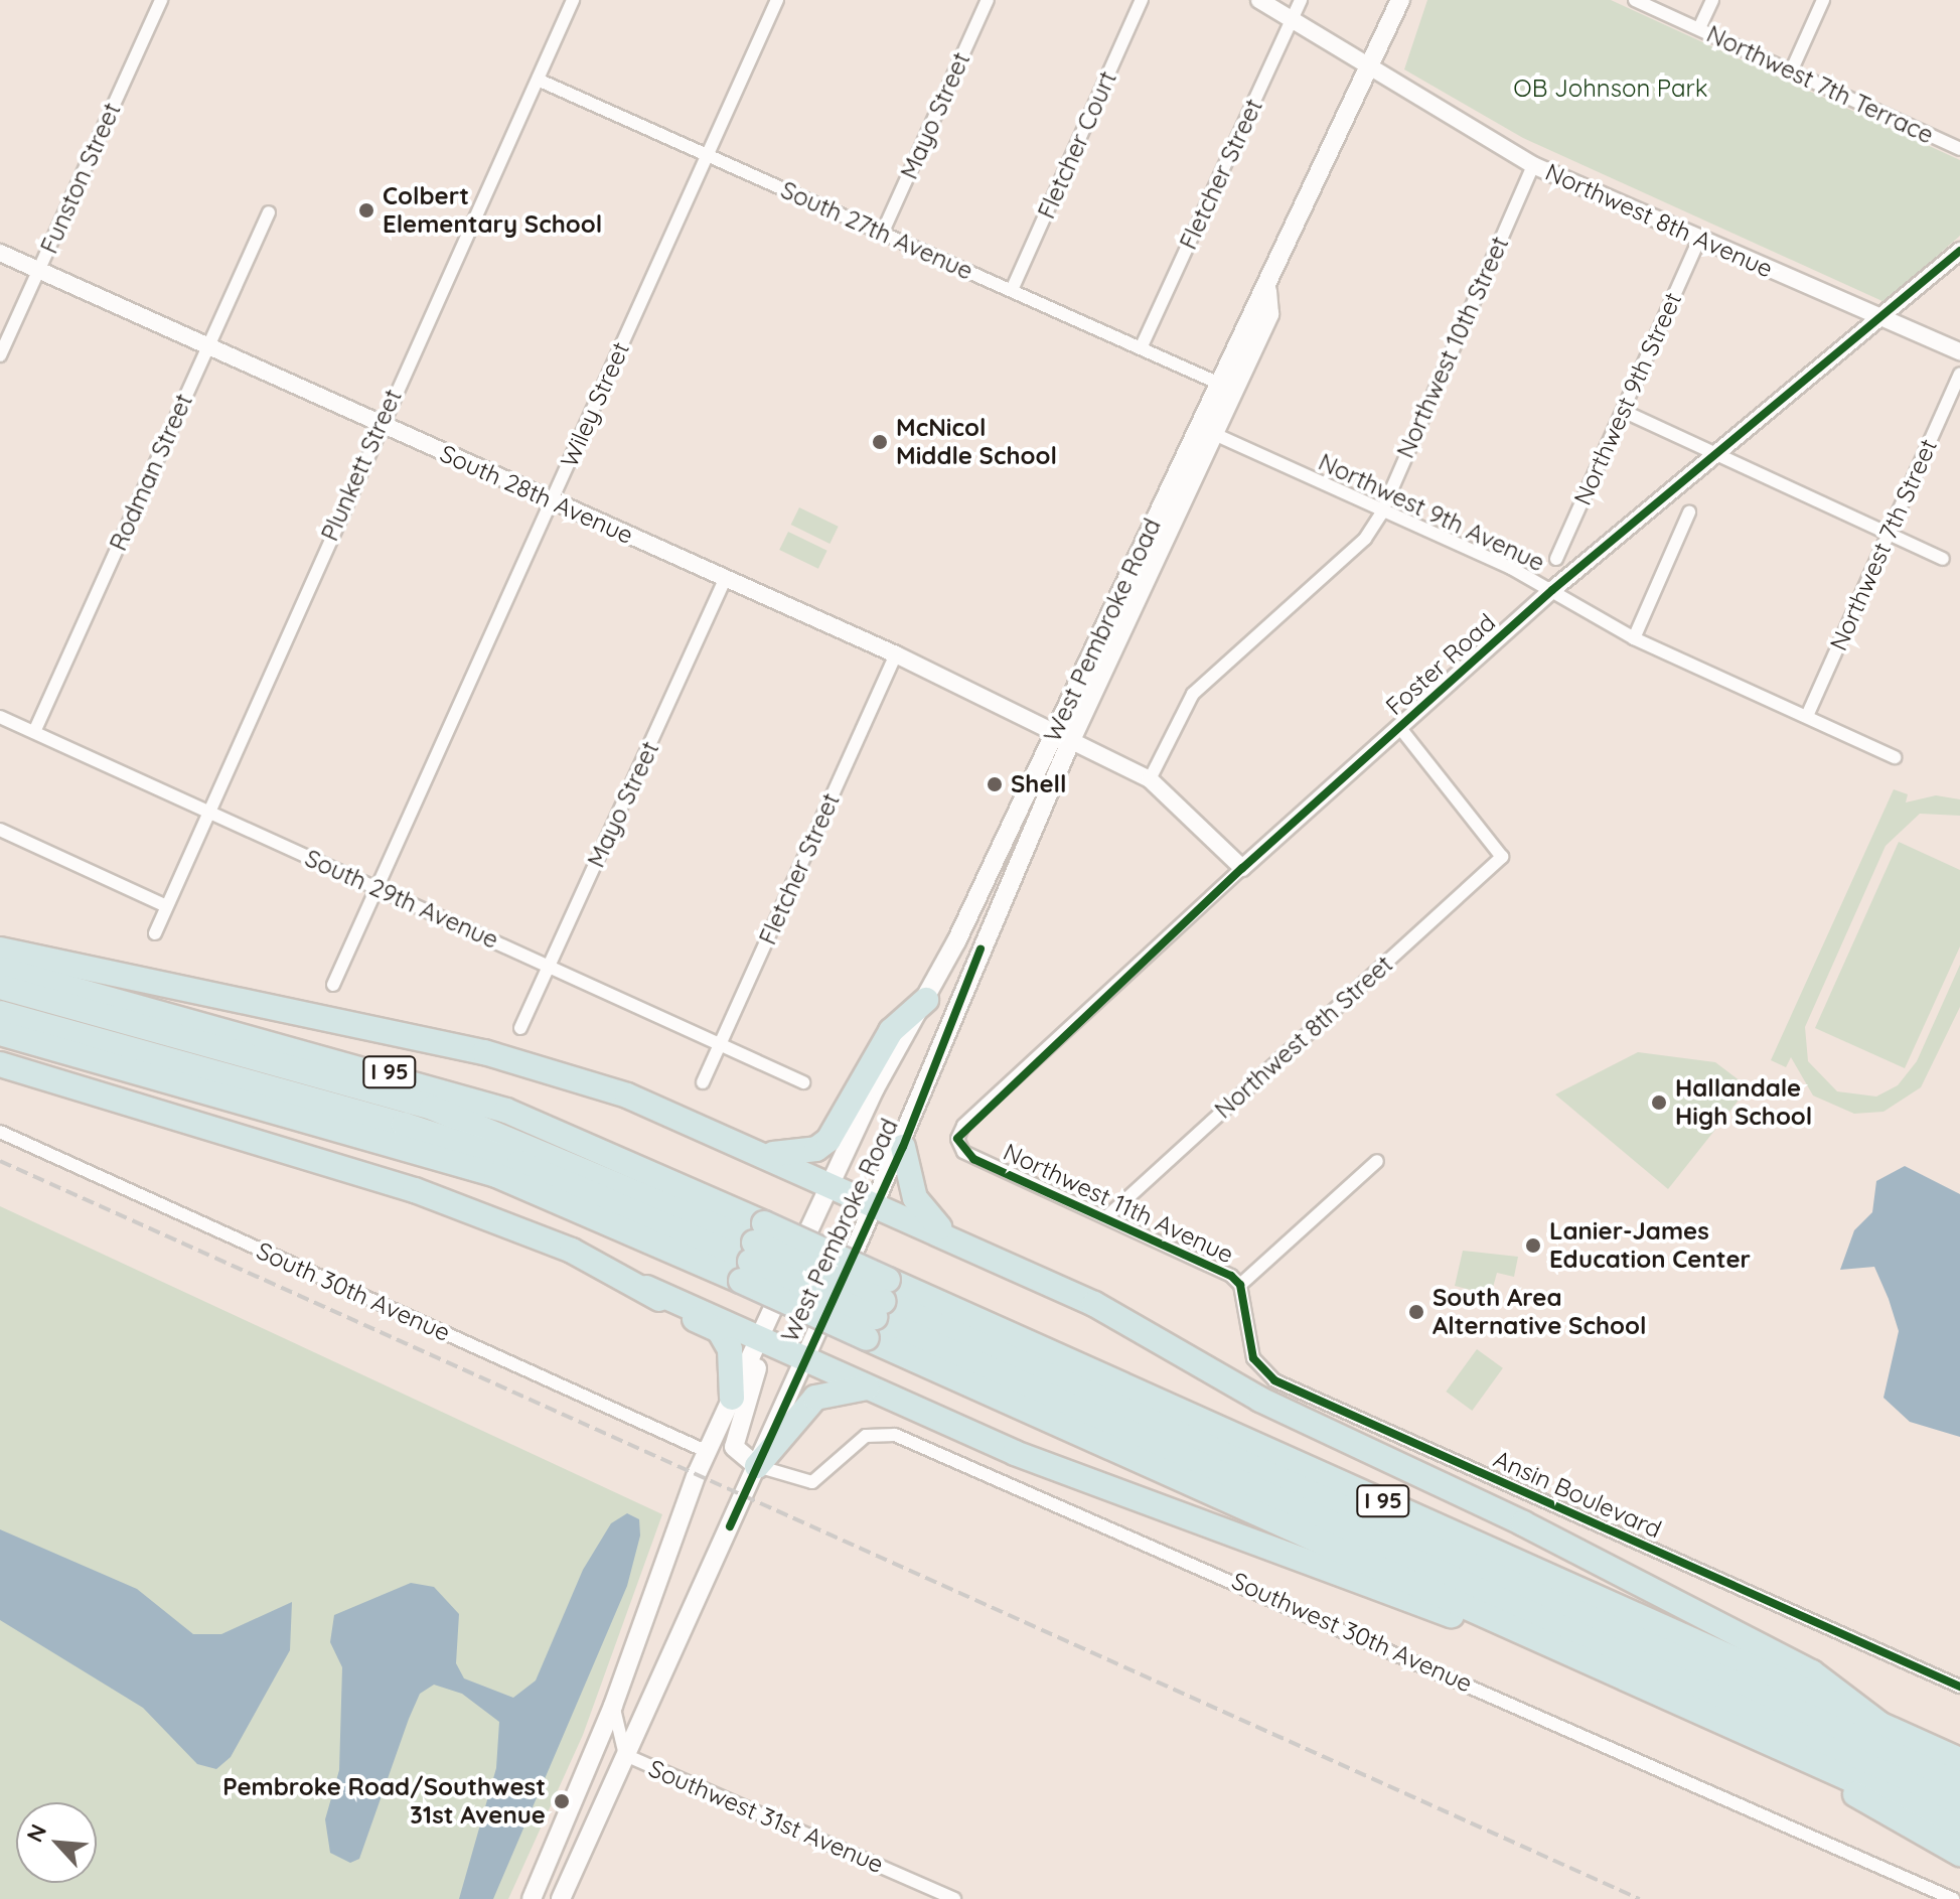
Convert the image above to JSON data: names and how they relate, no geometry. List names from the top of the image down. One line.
{"streets":{"highway":["I 95"],"main road":["West Pembroke Road"],"street":["Northwest 7th Terrace","Mayo Street","Fletcher Court","Fletcher Street","Funston Street","Northwest 8th Avenue","South 27th Avenue","Northwest 10th Street","Northwest 9th Street","Wiley Street","Plunkett Street","Rodman Street","South 28th Avenue","Northwest 9th Avenue","Northwest 7th Street","Foster Road","South 29th Avenue","Northwest 8th Street","Northwest 11th Avenue","South 30th Avenue","Ansin Boulevard","Southwest 30th Avenue","Southwest 31st Avenue"]},"crossings":[["Mayo Street","South 27th Avenue"],["Mayo Street","South 28th Avenue"],["Mayo Street","South 29th Avenue"],["Fletcher Court","South 27th Avenue"],["Fletcher Street","Northwest 8th Avenue"],["Fletcher Street","South 27th Avenue"],["Fletcher Street","South 28th Avenue"],["Fletcher Street","South 29th Avenue"],["Funston Street","South 28th Avenue"],["Northwest 8th Avenue","Northwest 10th Street"],["Northwest 8th Avenue","Northwest 9th Street"],["Northwest 8th Avenue","West Pembroke Road"],["Northwest 8th Avenue","Foster Road"],["South 27th Avenue","Wiley Street"],["South 27th Avenue","Plunkett Street"],["South 27th Avenue","West Pembroke Road"],["Northwest 10th Street","South 28th Avenue"],["Northwest 10th Street","Northwest 9th Avenue"],["Wiley Street","South 28th Avenue"],["Wiley Street","South 29th Avenue"],["Plunkett Street","South 28th Avenue"],["Plunkett Street","South 29th Avenue"],["Rodman Street","South 28th Avenue"],["Rodman Street","South 29th Avenue"],["South 28th Avenue","West Pembroke Road"],["South 28th Avenue","Foster Road"],["Northwest 9th Avenue","Northwest 7th Street"],["Northwest 9th Avenue","West Pembroke Road"],["Northwest 9th Avenue","Foster Road"],["West Pembroke Road","South 30th Avenue"],["West Pembroke Road","Southwest 30th Avenue"],["West Pembroke Road","Southwest 31st Avenue"],["Foster Road","Northwest 8th Street"],["Foster Road","Northwest 11th Avenue"],["Northwest 8th Street","Northwest 11th Avenue"],["Northwest 11th Avenue","Ansin Boulevard"]],"parks":["OB Johnson Park"],"places":["Colbert Elementary School","McNicol Middle School","Shell","Hallandale High School","Lanier-James Education Center","South Area Alternative School","Pembroke Road/Southwest 31st Avenue"],"north":"top left"}
